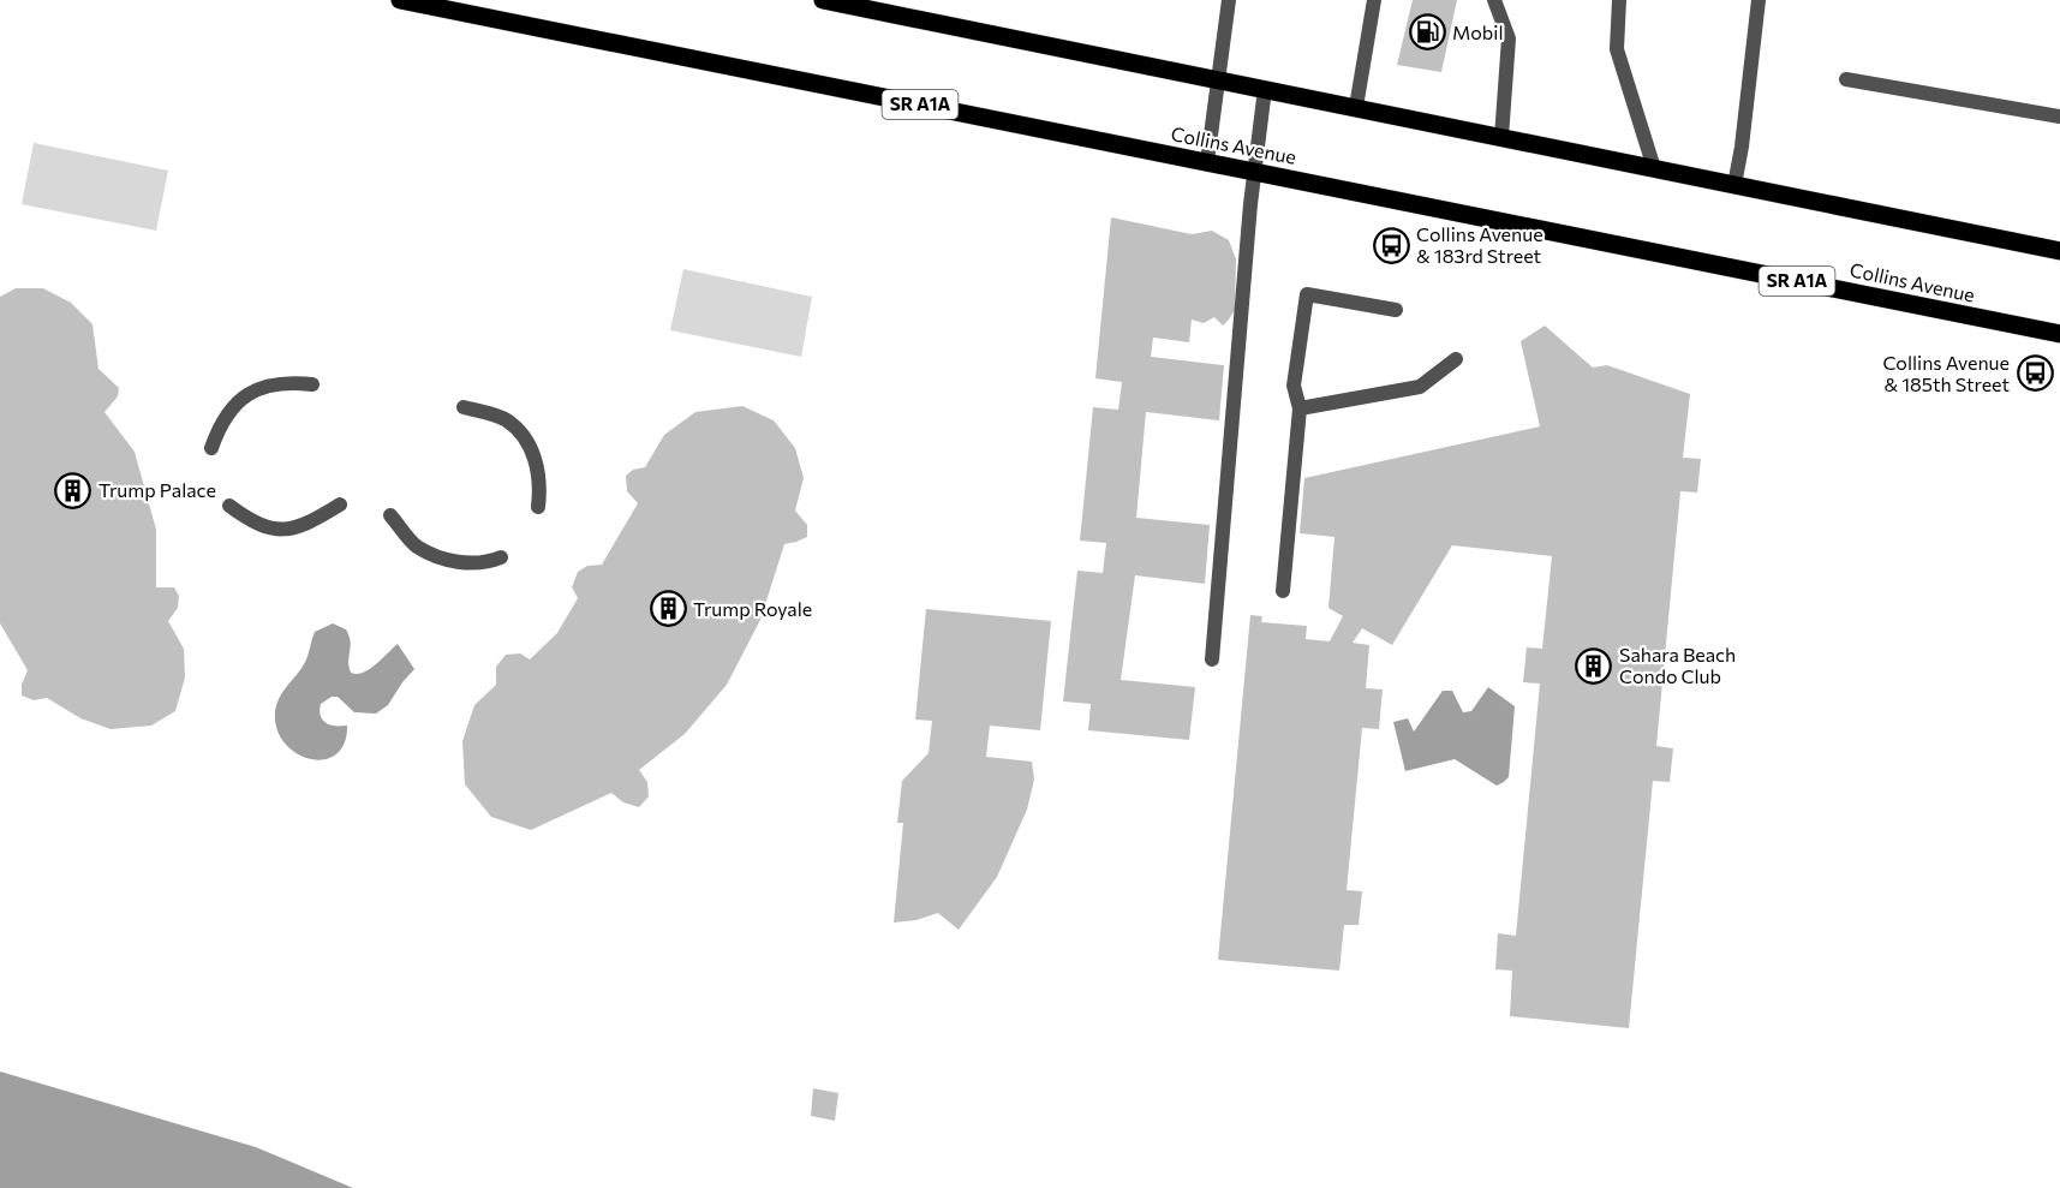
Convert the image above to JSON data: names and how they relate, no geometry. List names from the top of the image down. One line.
{"streets":{"main road":["SR A1A","Collins Avenue"]},"places":{"fuel station":["Mobil"],"bus stop":["Collins Avenue & 183rd Street","Collins Avenue & 185th Street"],"building":["Trump Palace","Trump Royale","Sahara Beach Condo Club"]}}
